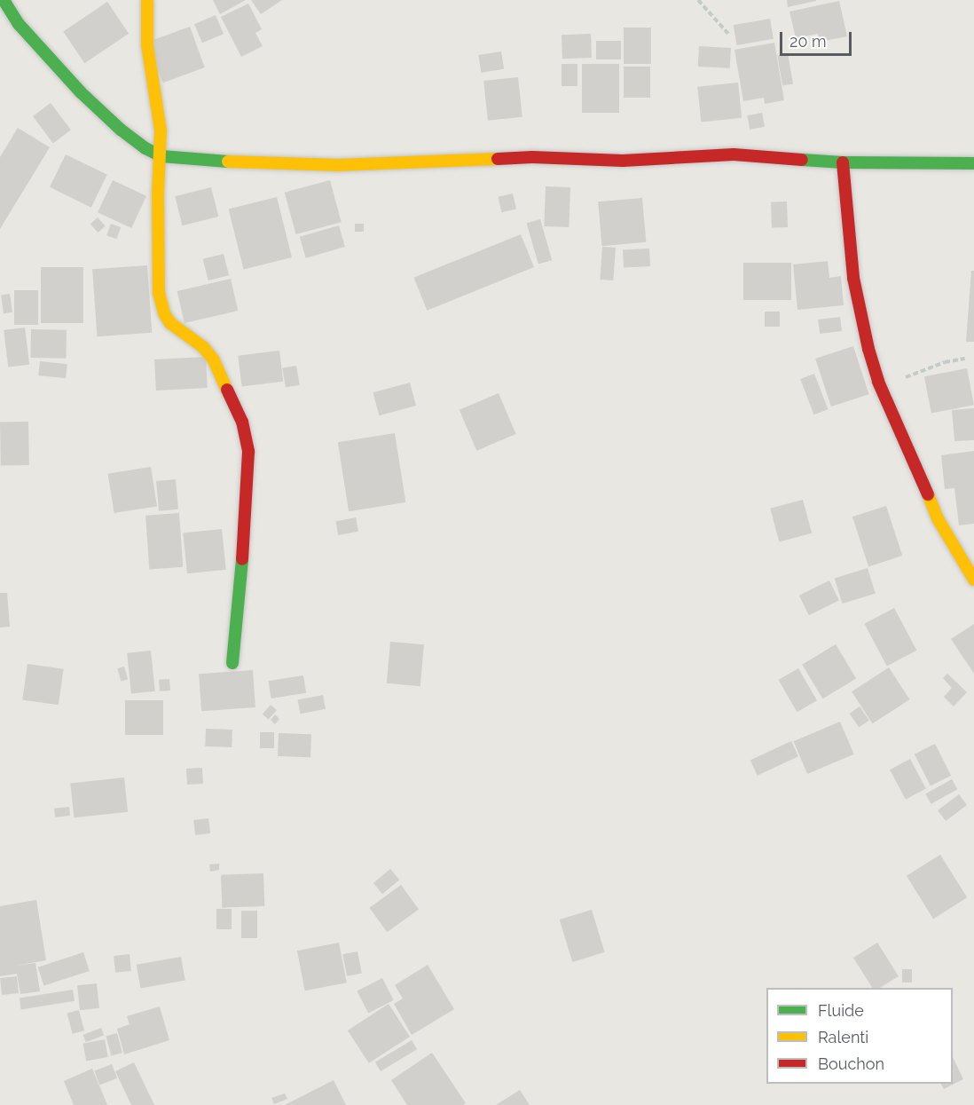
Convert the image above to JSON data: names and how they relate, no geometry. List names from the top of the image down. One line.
{"legend":["Fluide","Ralenti","Bouchon"],"scale_bar":"20 m"}
